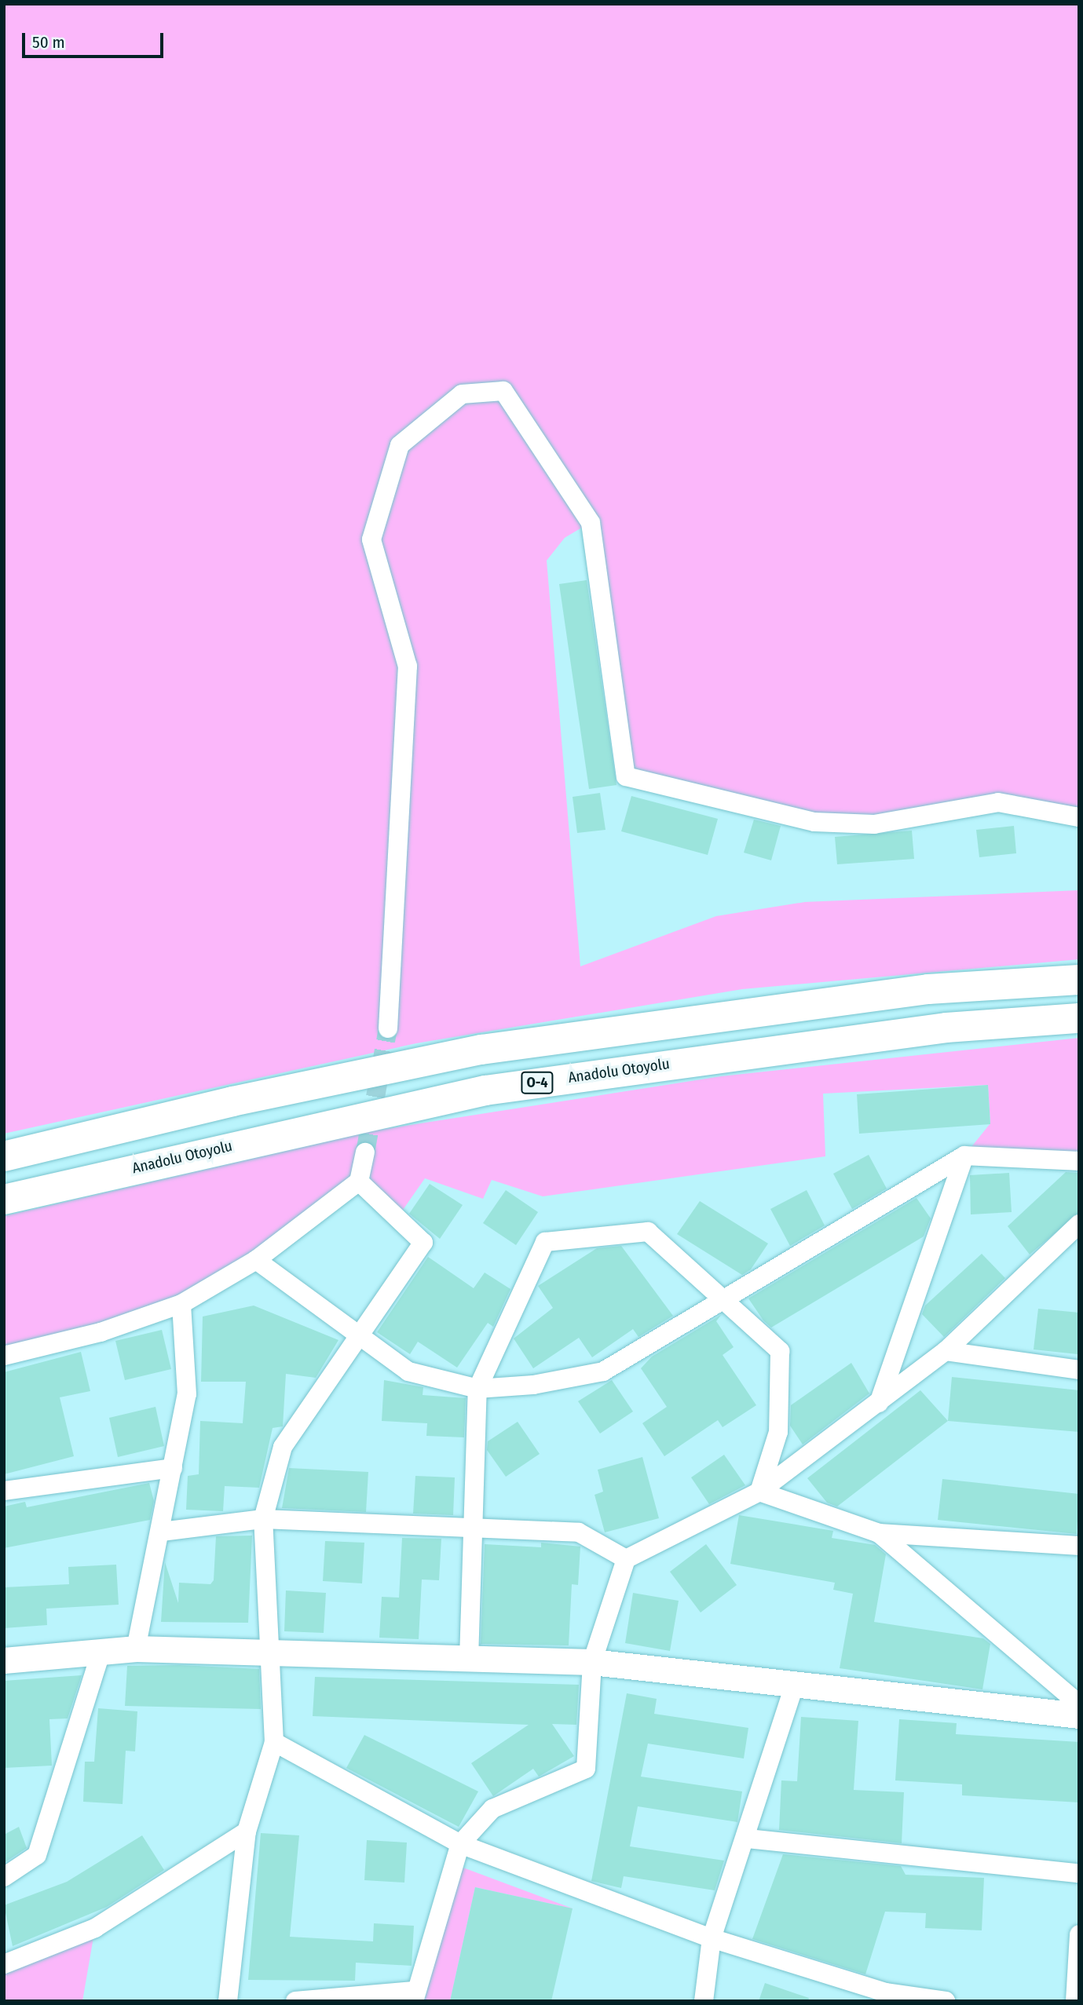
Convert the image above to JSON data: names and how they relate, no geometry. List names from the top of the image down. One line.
{"streets":{"highway":["Anadolu Otoyolu","O-4"]},"scale_bar":"50 m"}
